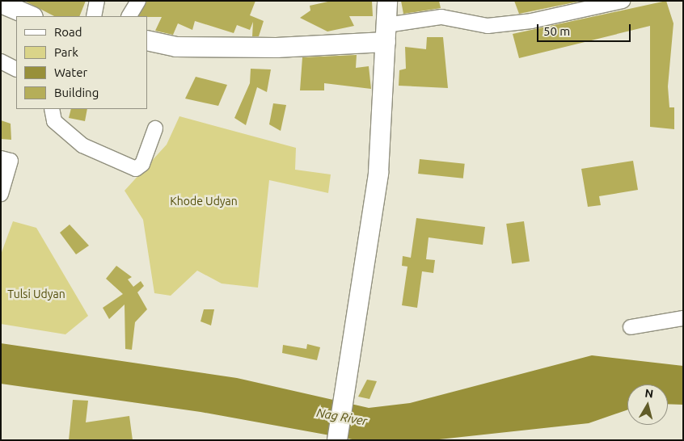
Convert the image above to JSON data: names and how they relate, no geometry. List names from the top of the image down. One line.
{"water":["Nag River"],"parks":["Khode Udyan","Tulsi Udyan"],"legend":["Road","Park","Water","Building"],"scale_bar":"50 m","north":"top"}
